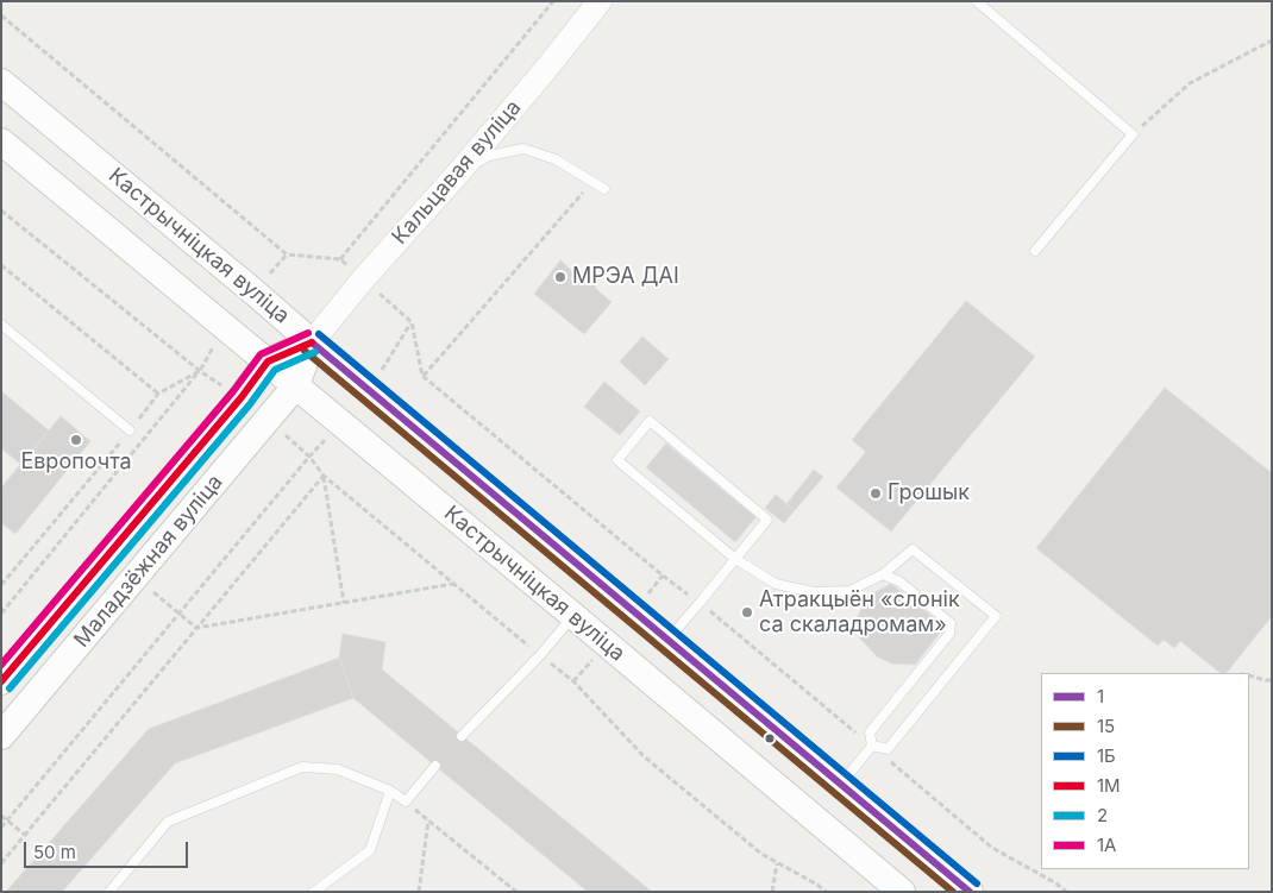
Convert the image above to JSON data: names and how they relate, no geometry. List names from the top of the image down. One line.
{"streets":{"main road":["Кастрычніцкая вуліца","Маладзёжная вуліца"],"street":["Кальцавая вуліца"]},"crossings":[["Кальцавая вуліца","Кастрычніцкая вуліца"],["Кальцавая вуліца","Маладзёжная вуліца"],["Кастрычніцкая вуліца","Маладзёжная вуліца"]],"places":["МРЭА ДАІ","Европочта","Грошык","Атракцыён «слонік са скаладромам»"],"lines":["transit line 1А","transit line 1Б","transit line 1","transit line 1М","transit line 15","transit line 2"],"legend":["1","15","1Б","1М","2","1А"],"scale_bar":"50 m"}
